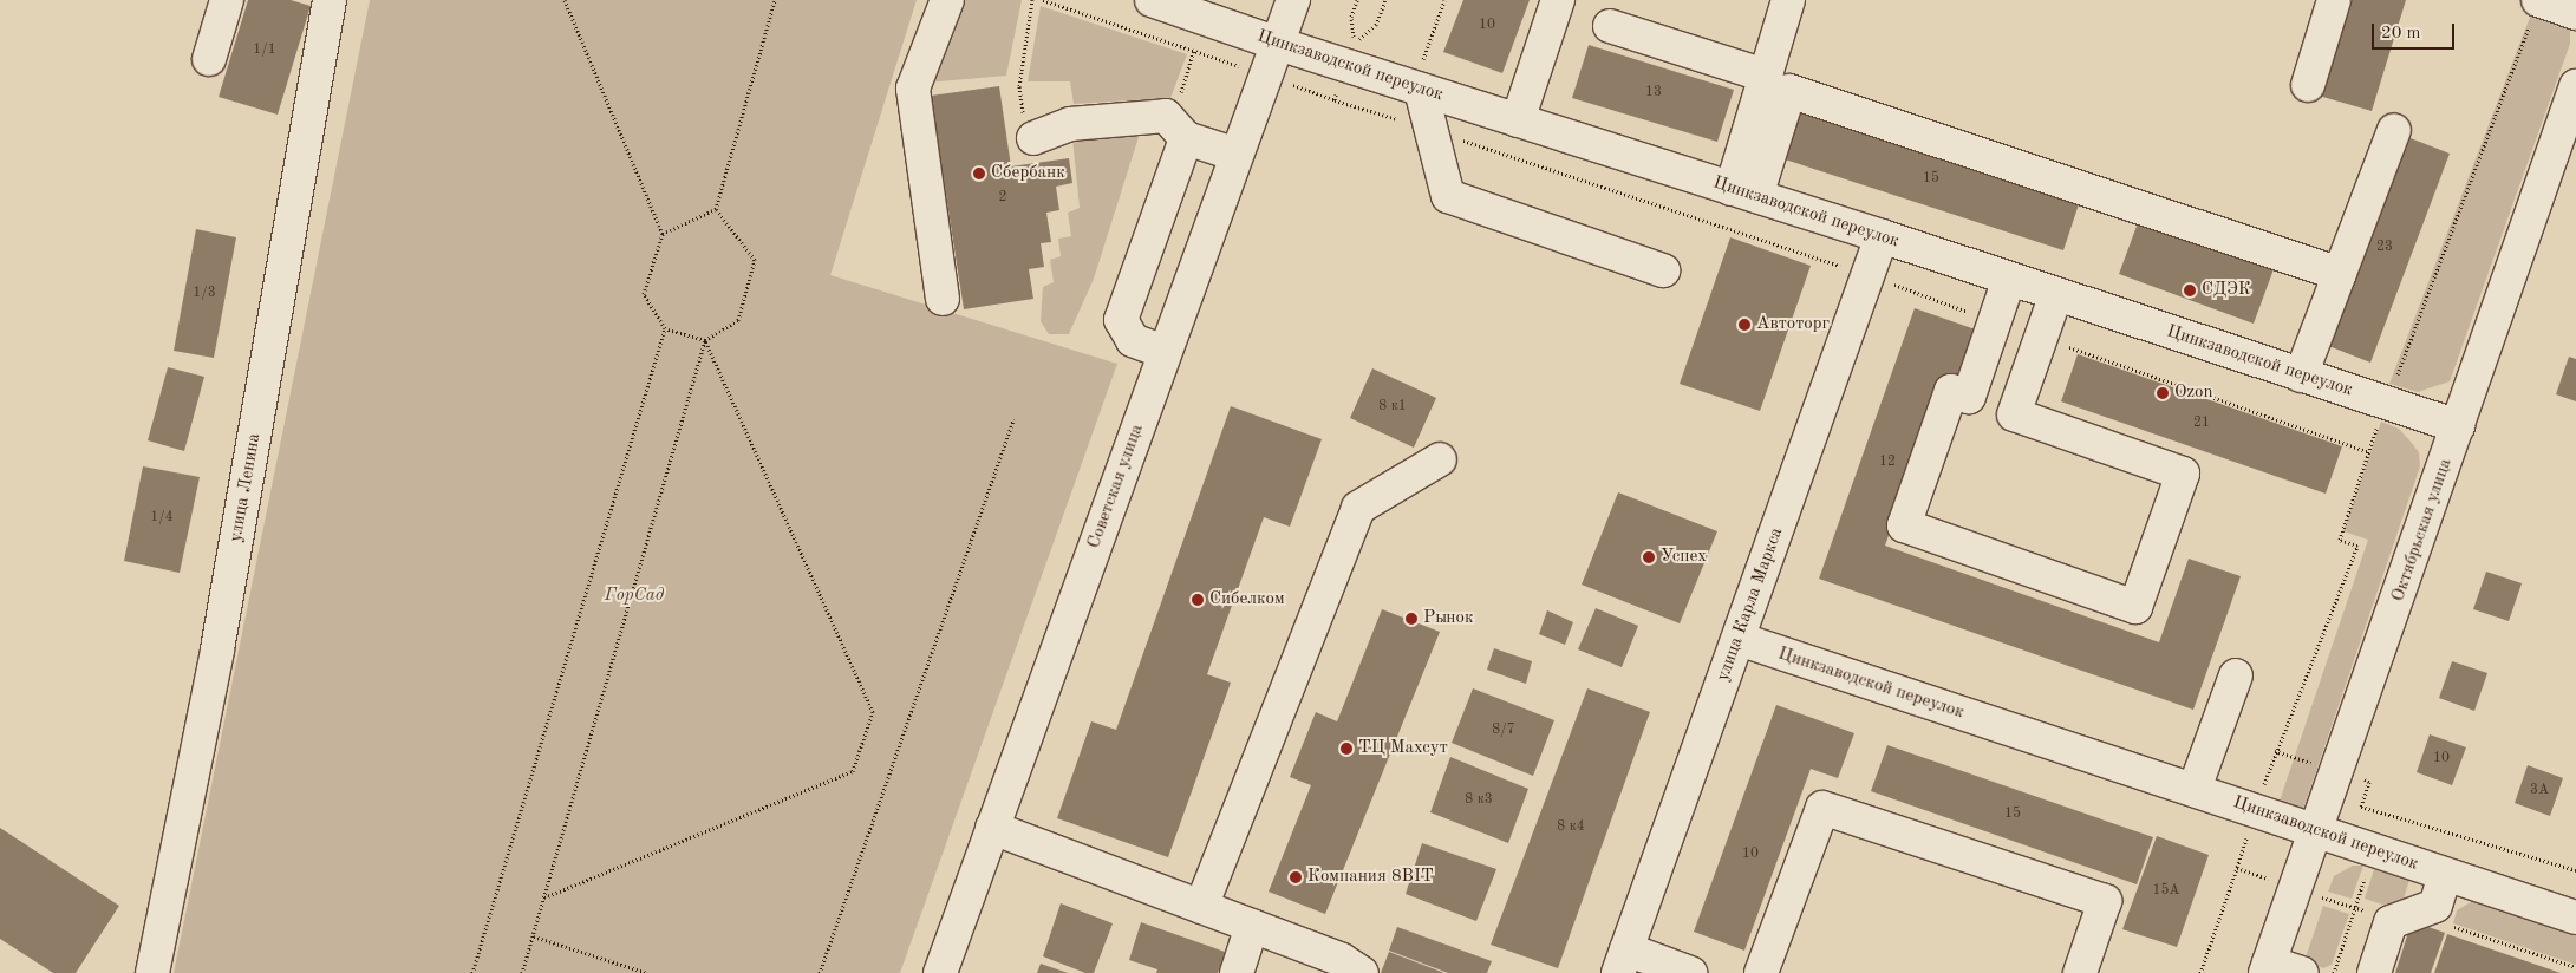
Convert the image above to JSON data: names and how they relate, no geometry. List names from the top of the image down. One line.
{"streets":{"street":["Цинкзаводской переулок","Советская улица","улица Ленина","Октябрьская улица","улица Карла Маркса"]},"crossings":[["Цинкзаводской переулок","Советская улица"],["Цинкзаводской переулок","Октябрьская улица"],["Цинкзаводской переулок","улица Карла Маркса"]],"parks":["ГорСад"],"places":["Сбербанк","СДЭК","Автоторг","Ozon","Успех","Сибелком","Рынок","ТЦ Махсут","Компания 8BIT"],"house_numbers":["10","1/1","13","15","2","23","1/3","8 к1","21","12","1/4","8/7","10","3А","8 к3","15","8 к4","10","15А"],"scale_bar":"20 m"}
